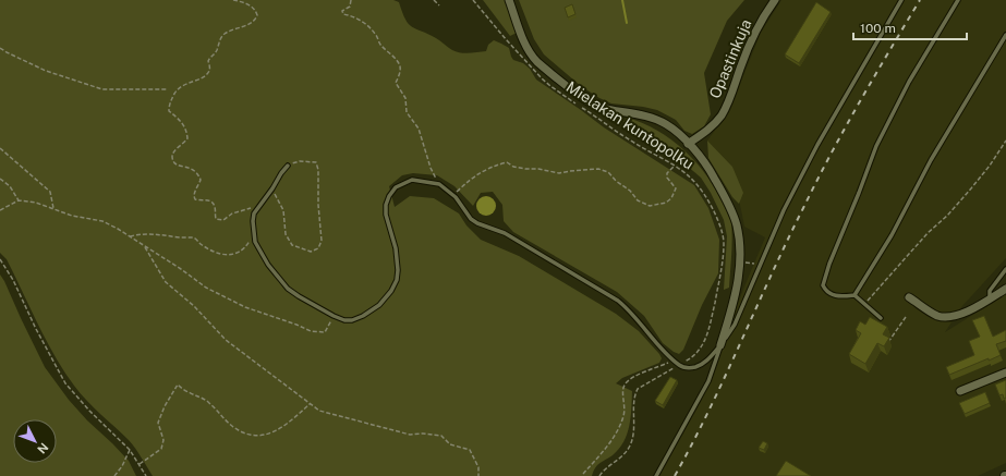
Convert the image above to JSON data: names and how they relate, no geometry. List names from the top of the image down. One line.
{"streets":{"street":["Opastinkuja"],"path":["Mielakan kuntopolku"]},"scale_bar":"100 m","north":"bottom right"}
